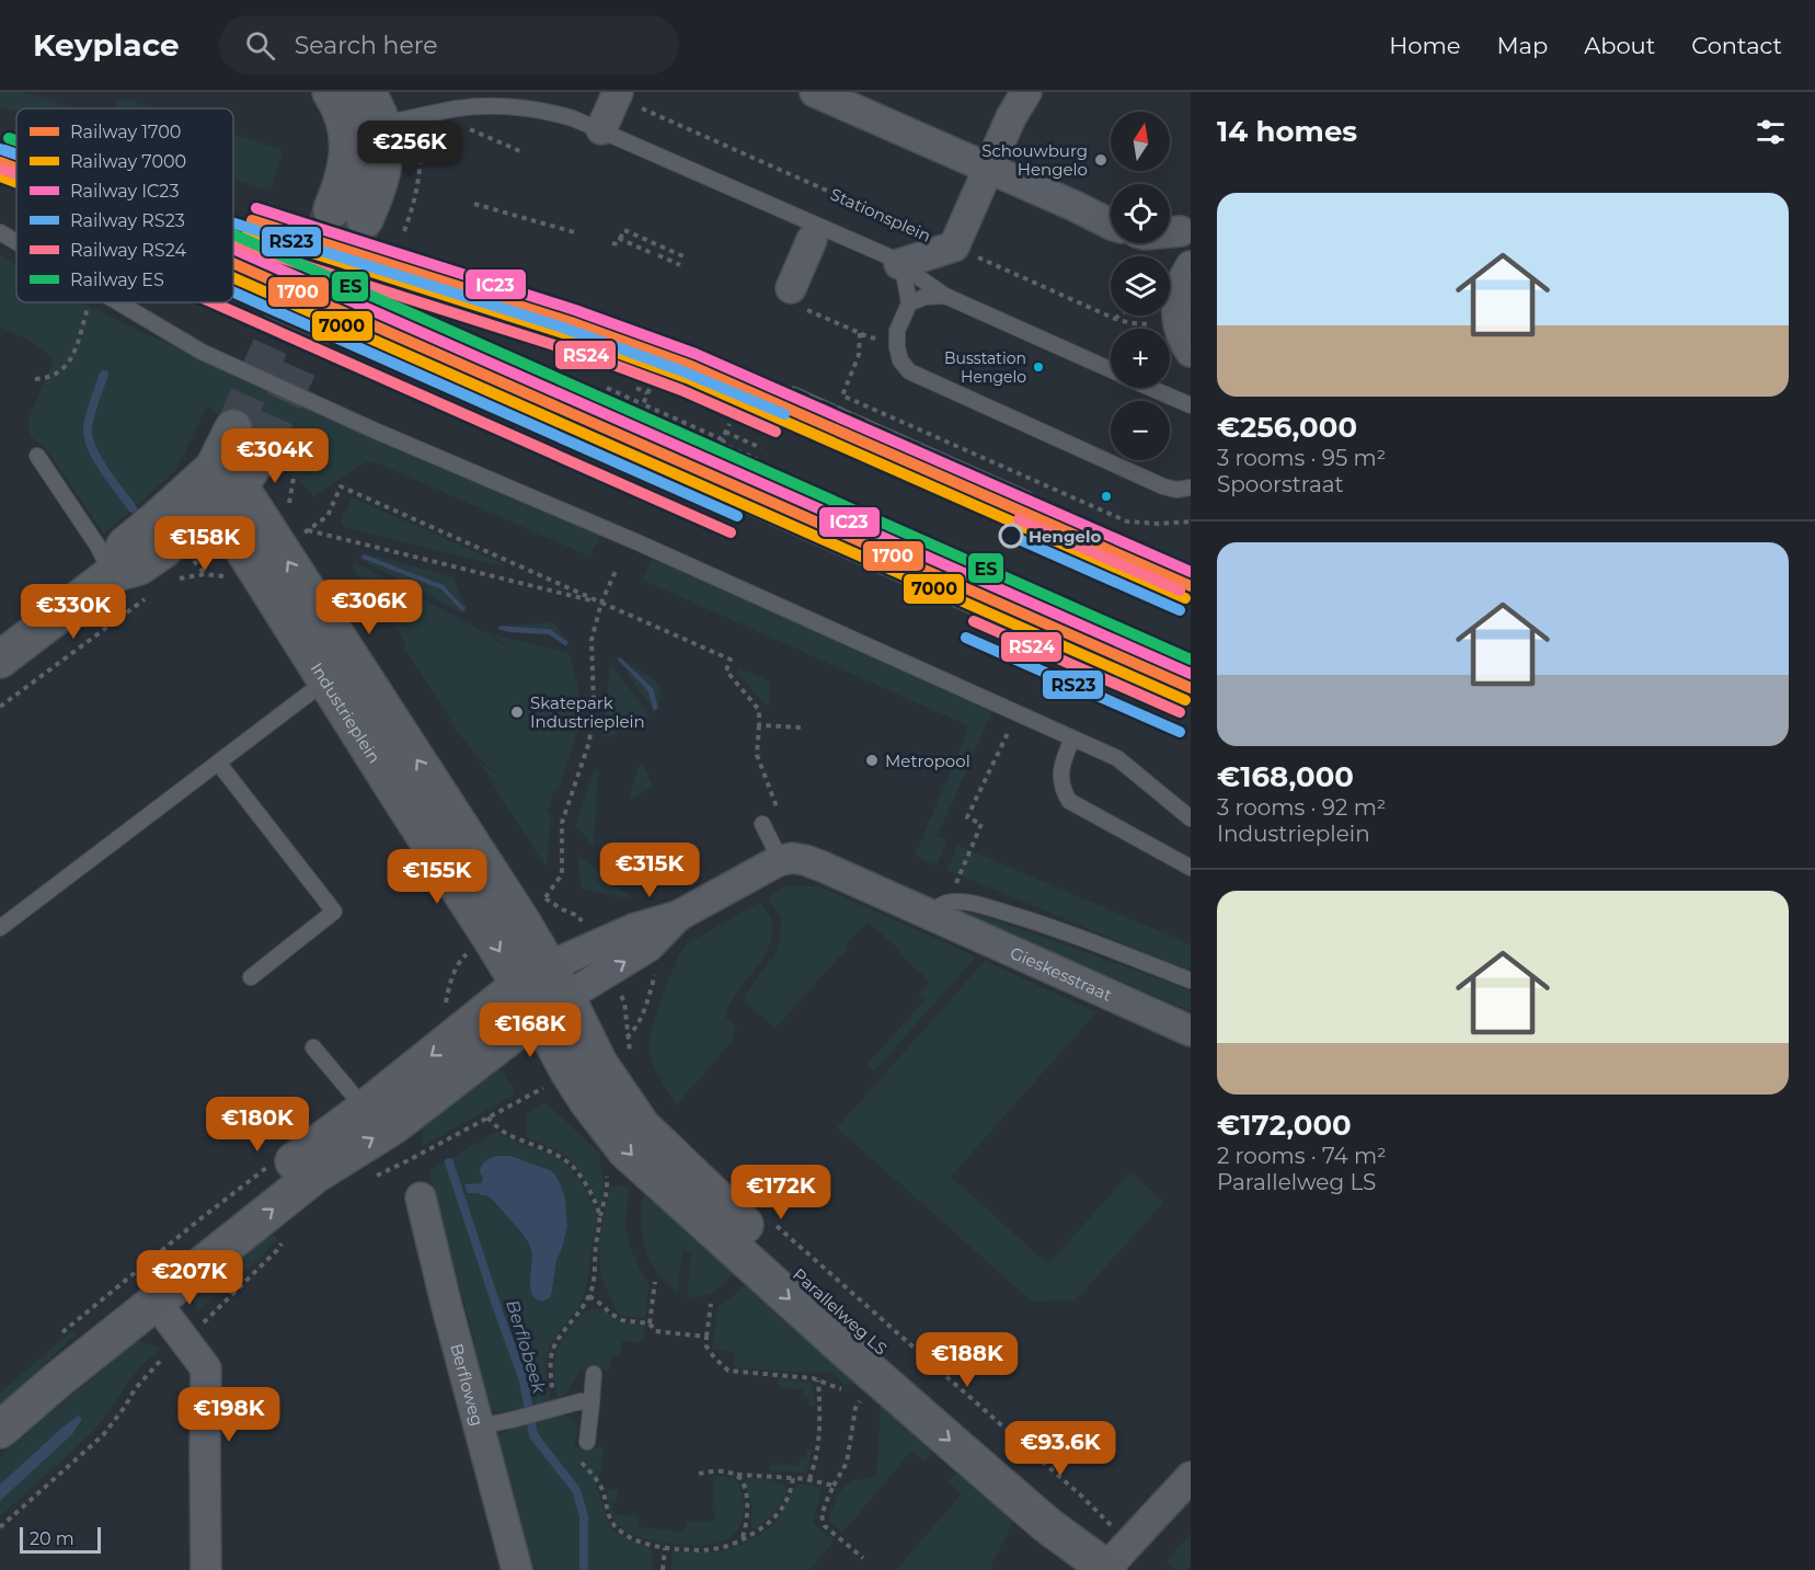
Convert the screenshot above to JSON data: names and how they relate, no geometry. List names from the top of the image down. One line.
{"streets":{"main road":["Industrieplein","Parallelweg LS"],"street":["Gieskesstraat","Berfloweg"],"lane":["Stationsplein"]},"crossings":[["Industrieplein","Gieskesstraat"],["Industrieplein","Parallelweg LS"]],"water":["Berflobeek"],"places":["Schouwburg Hengelo","Busstation Hengelo","Hengelo","Skatepark Industrieplein","Metropool"],"lines":["rail line ES","rail line RS23","rail line IC23","rail line 1700","rail line RS24","rail line 7000"],"legend":["Railway 1700","Railway 7000","Railway IC23","Railway RS23","Railway RS24","Railway ES"],"scale_bar":"20 m","north":"top","page":{"header":"Keyplace","search":"Search here","nav":["Home","Map","About","Contact"],"heading":"14 homes","map_buttons":["+","−"],"price":["€256K","€304K","€158K","€306K","€330K","€315K","€155K","€168K","€180K","€172K","€207K","€188K","€198K","€93.6K"],"list":[{"name":"€256,000","note":"3 rooms · 95 m² · Spoorstraat"},{"name":"€168,000","note":"3 rooms · 92 m² · Industrieplein"},{"name":"€172,000","note":"2 rooms · 74 m² · Parallelweg LS"}],"scale":"20 m"}}
